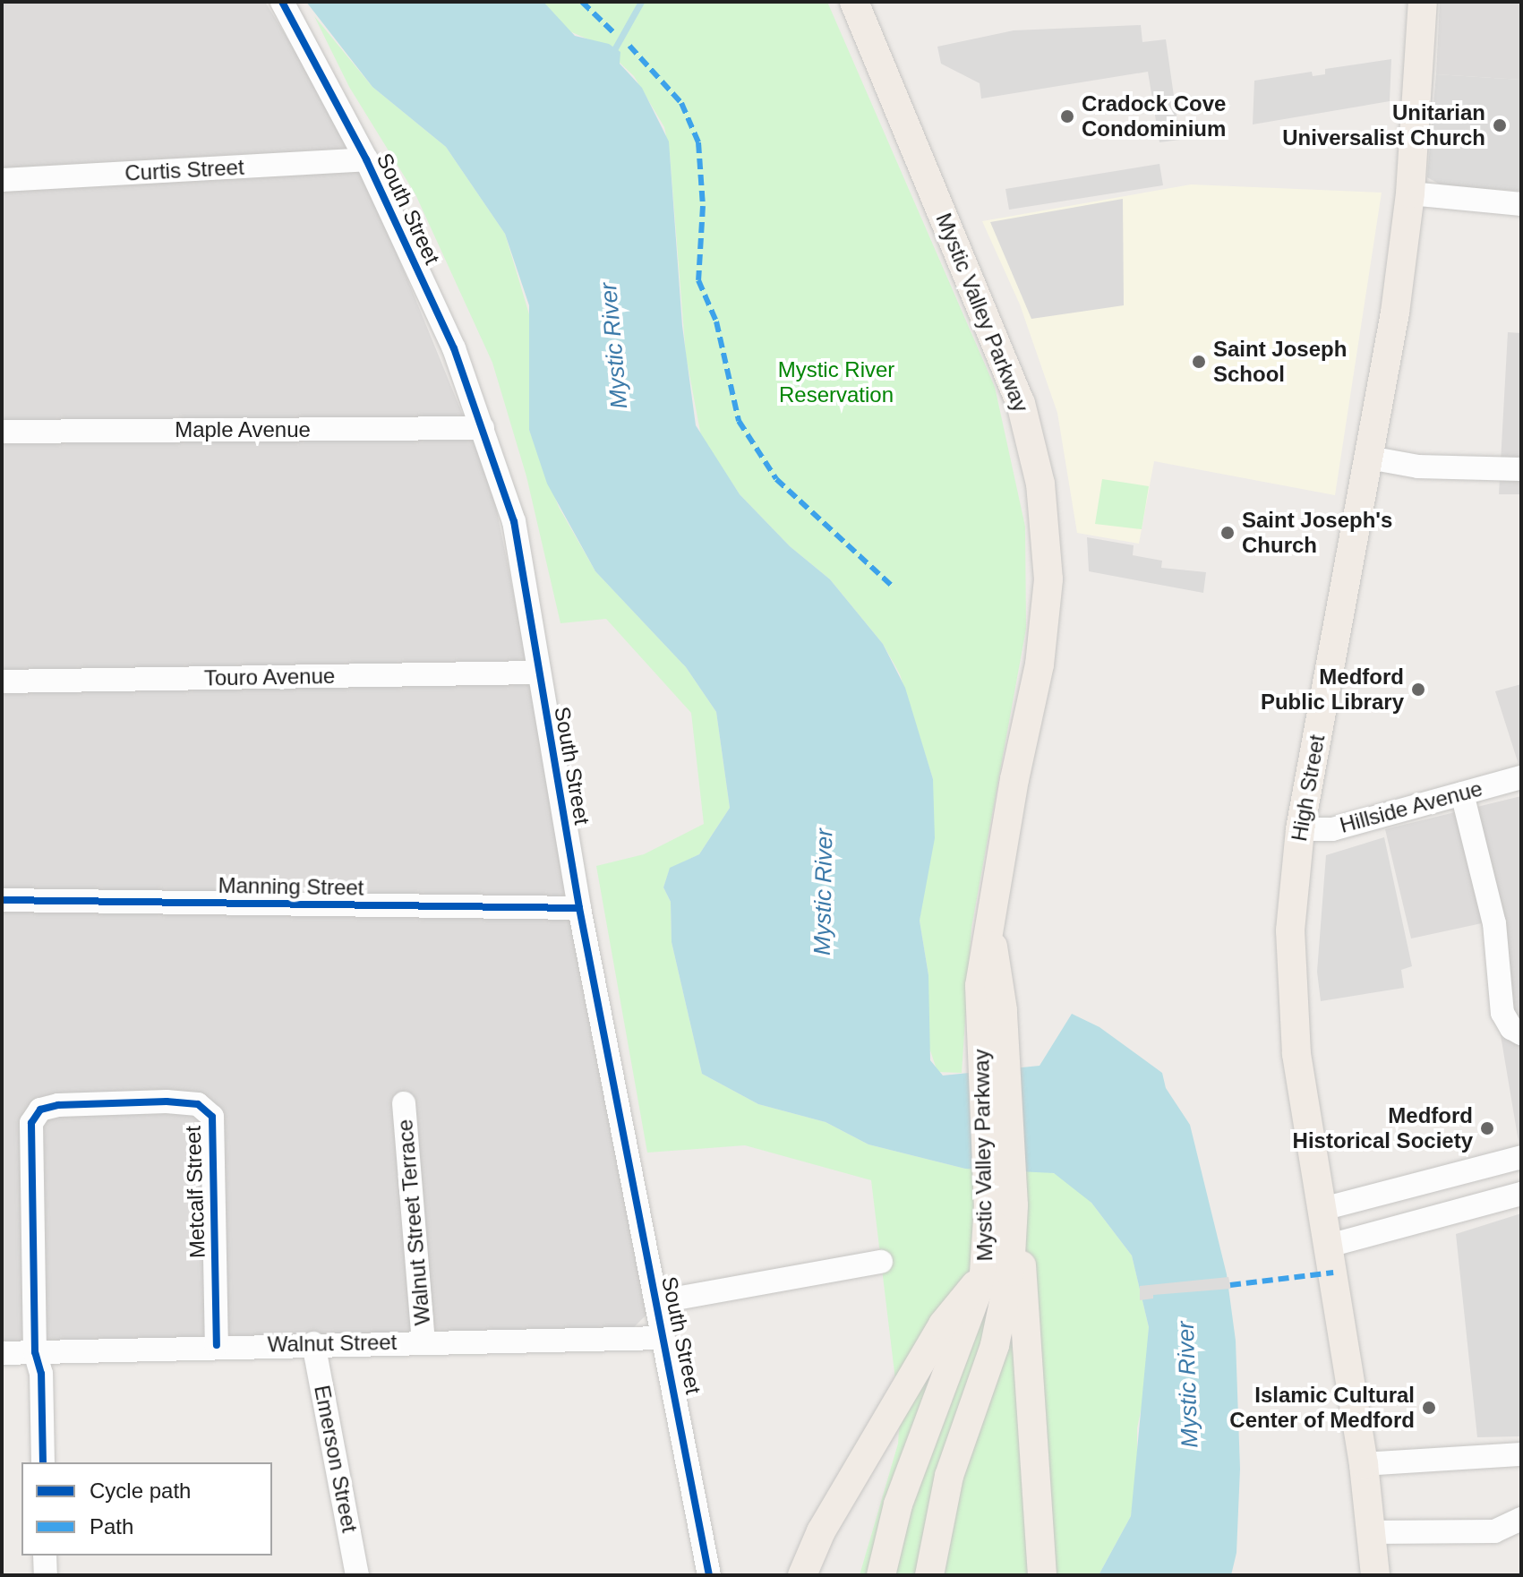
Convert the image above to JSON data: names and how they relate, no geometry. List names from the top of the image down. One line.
{"streets":{"main road":["Mystic Valley Parkway","High Street"],"street":["Curtis Street","South Street","Maple Avenue","Touro Avenue","Hillside Avenue","Manning Street","Metcalf Street","Walnut Street Terrace","Walnut Street","Emerson Street"]},"crossings":[["Curtis Street","South Street"],["South Street","Maple Avenue"],["South Street","Touro Avenue"],["South Street","Manning Street"],["South Street","Walnut Street"],["High Street","Hillside Avenue"],["Metcalf Street","Walnut Street"],["Walnut Street Terrace","Walnut Street"],["Walnut Street","Emerson Street"]],"water":["Mystic River"],"parks":["Mystic River Reservation"],"places":["Cradock Cove Condominium","Unitarian Universalist Church","Saint Joseph School","Saint Joseph's Church","Medford Public Library","Medford Historical Society","Islamic Cultural Center of Medford"],"legend":["Cycle path","Path"]}
